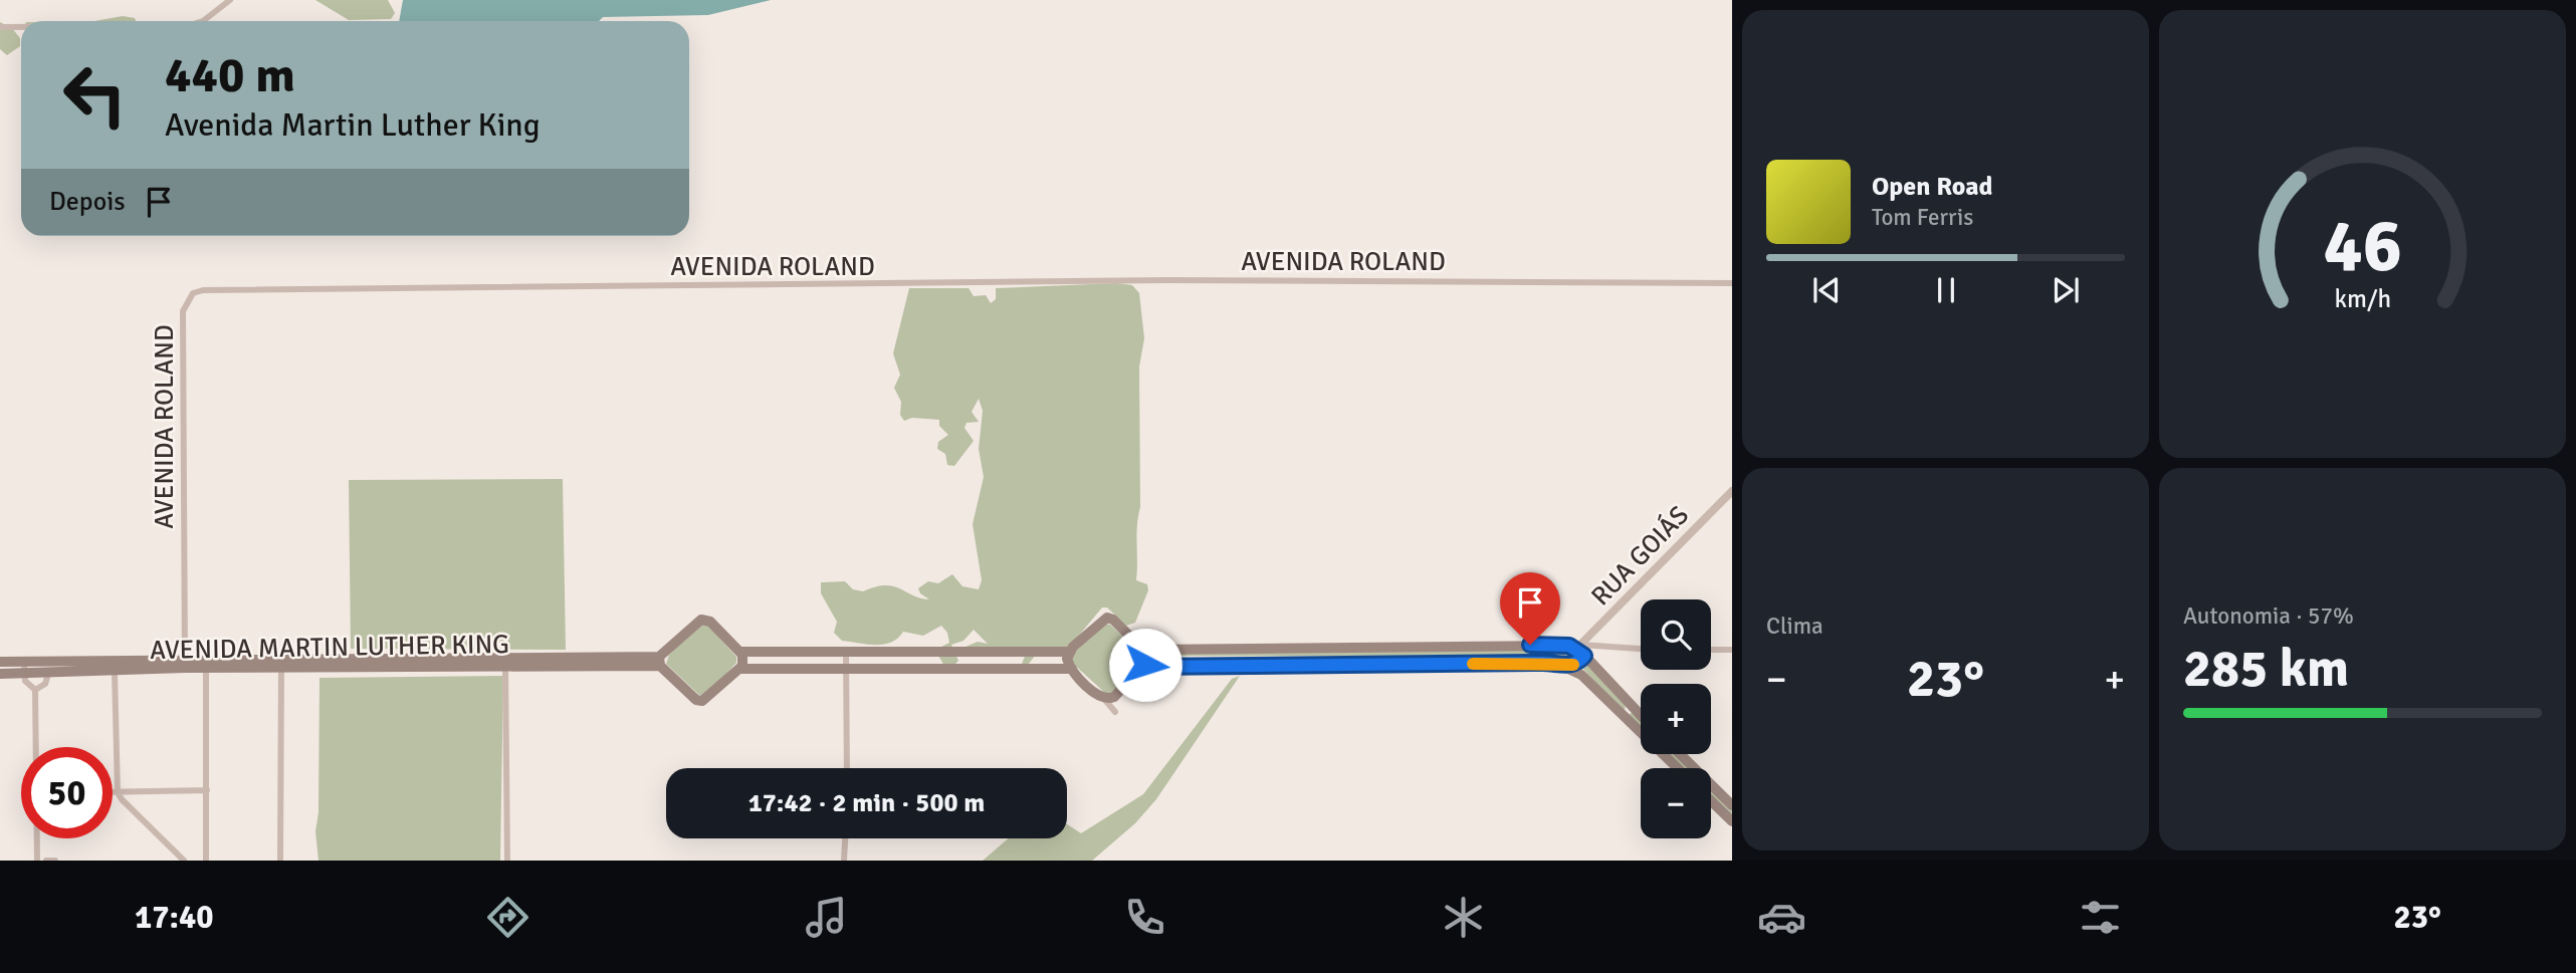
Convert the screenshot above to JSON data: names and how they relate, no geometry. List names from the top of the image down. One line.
{"streets":{"main road":["AVENIDA MARTIN LUTHER KING"],"street":["AVENIDA ROLAND","RUA GOIÁS"]},"crossings":[["AVENIDA ROLAND","AVENIDA MARTIN LUTHER KING"]],"page":{"turn":["440 m","Avenida Martin Luther King"],"song":["Open Road","Tom Ferris"],"then":"Depois","tile":["Clima",["Autonomia · 57%","285 km"]],"map_buttons":["+","−"],"heat":["−","23°","+"],"limit":"50","trip":"17:42 · 2 min · 500 m","tabs":["17:40","23°"],"gauge":["46","km/h"]}}
